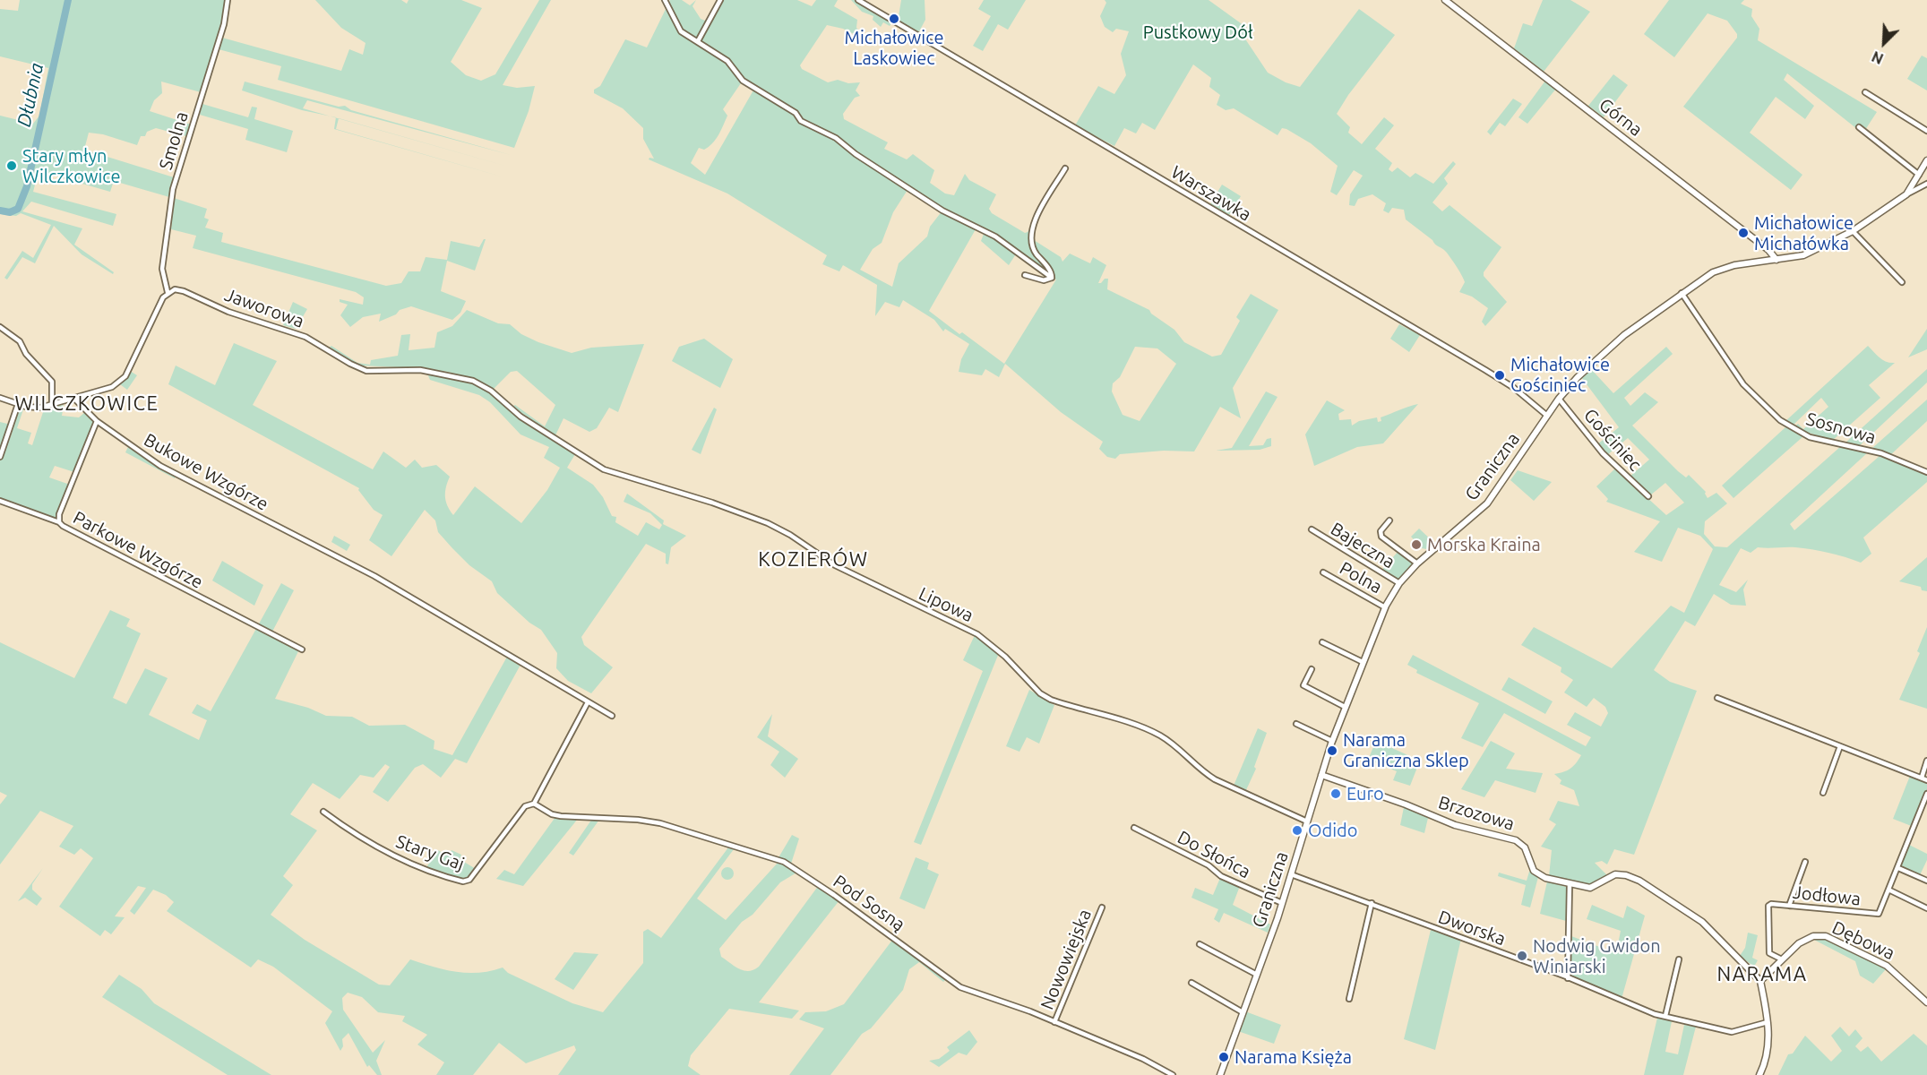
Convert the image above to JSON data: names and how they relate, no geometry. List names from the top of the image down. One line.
{"streets":{"street":["Górna","Smolna","Warszawka","Jaworowa","Sosnowa","Gościniec","Graniczna","Bukowe Wzgórze","Bajeczna","Parkowe Wzgórze","Polna","Lipowa","Brzozowa","Stary Gaj","Do Słońca","Jodłowa","Pod Sosną","Dworska","Dębowa","Nowowiejska"]},"crossings":[["Górna","Graniczna"],["Smolna","Jaworowa"],["Warszawka","Graniczna"],["Jaworowa","Lipowa"],["Sosnowa","Graniczna"],["Gościniec","Graniczna"],["Graniczna","Bajeczna"],["Graniczna","Polna"],["Graniczna","Lipowa"],["Graniczna","Brzozowa"],["Graniczna","Do Słońca"],["Graniczna","Dworska"],["Bukowe Wzgórze","Parkowe Wzgórze"],["Brzozowa","Dębowa"],["Stary Gaj","Pod Sosną"],["Pod Sosną","Nowowiejska"]],"districts":["WILCZKOWICE","KOZIERÓW","NARAMA"],"water":["Dłubnia"],"parks":["Pustkowy Dół"],"places":["Michałowice Laskowiec","Stary młyn Wilczkowice","Michałowice Michałówka","Michałowice Gościniec","Morska Kraina","Narama Graniczna Sklep","Euro","Odido","Nodwig Gwidon Winiarski","Narama Księża"],"north":"bottom left"}
